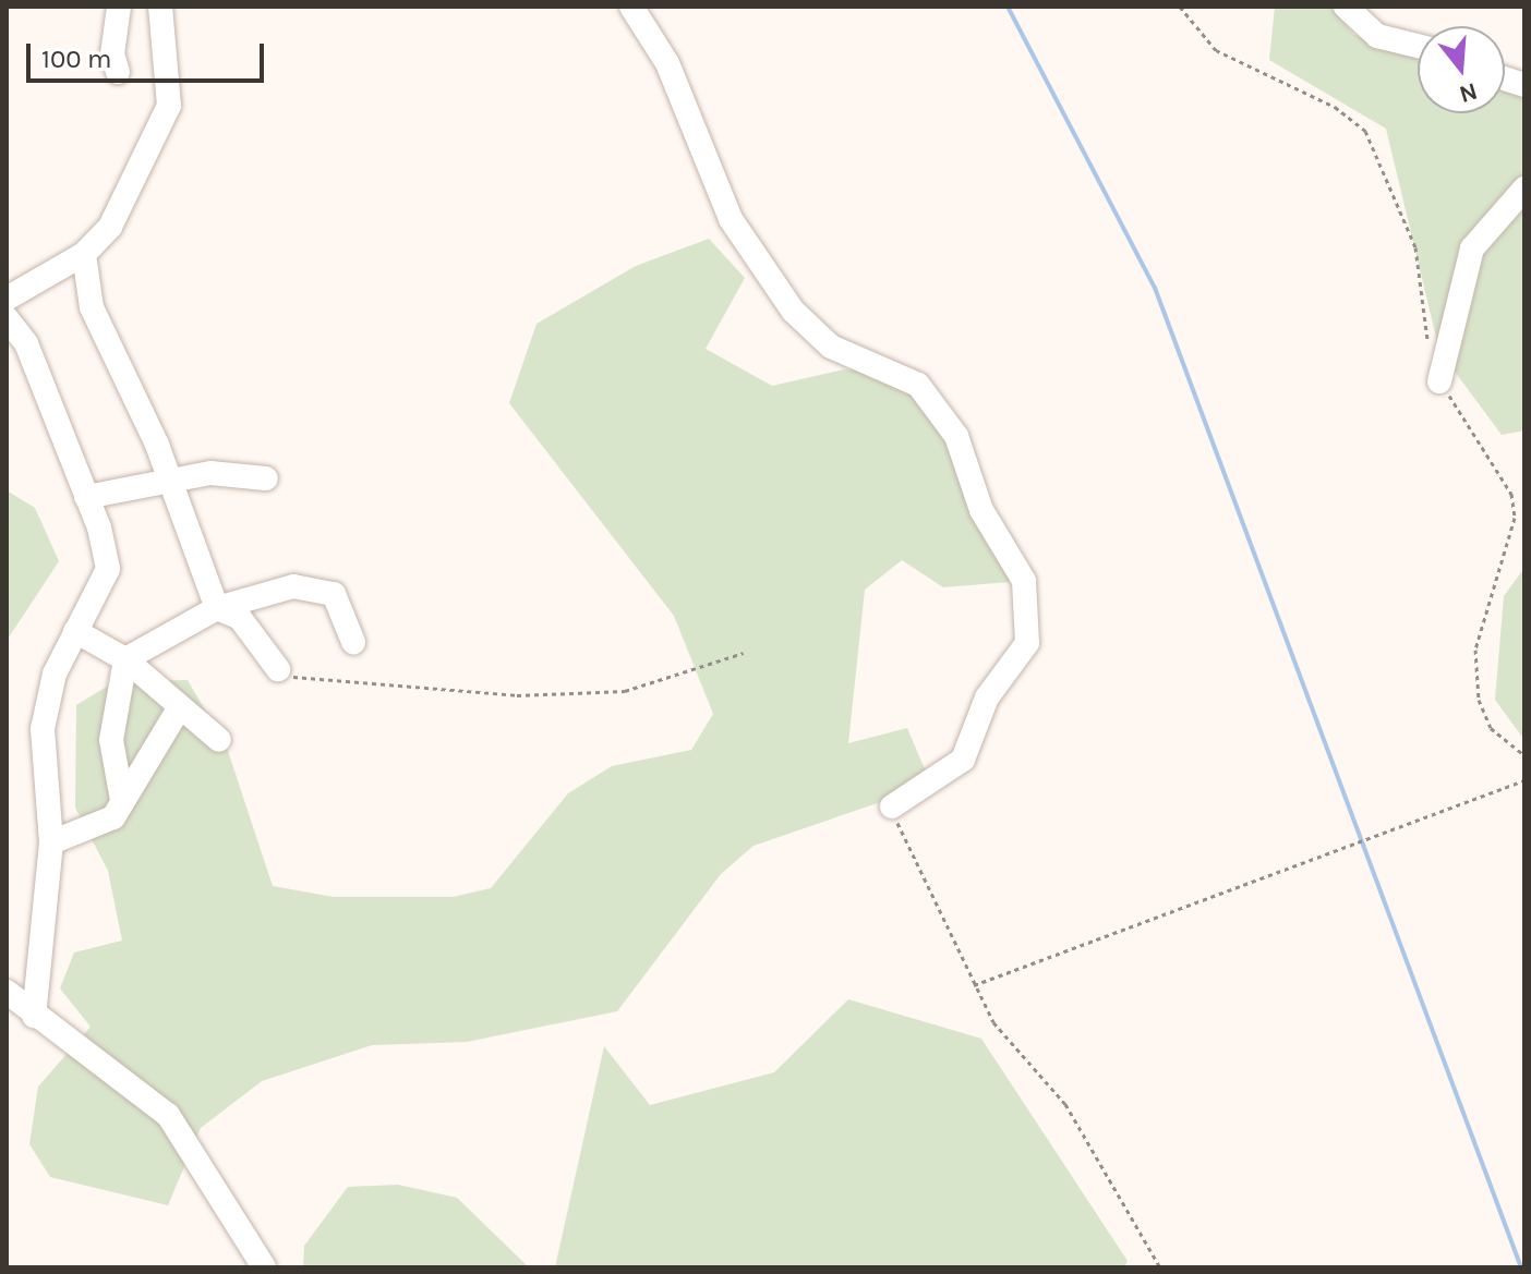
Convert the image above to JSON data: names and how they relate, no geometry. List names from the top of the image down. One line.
{"scale_bar":"100 m","north":"bottom"}
